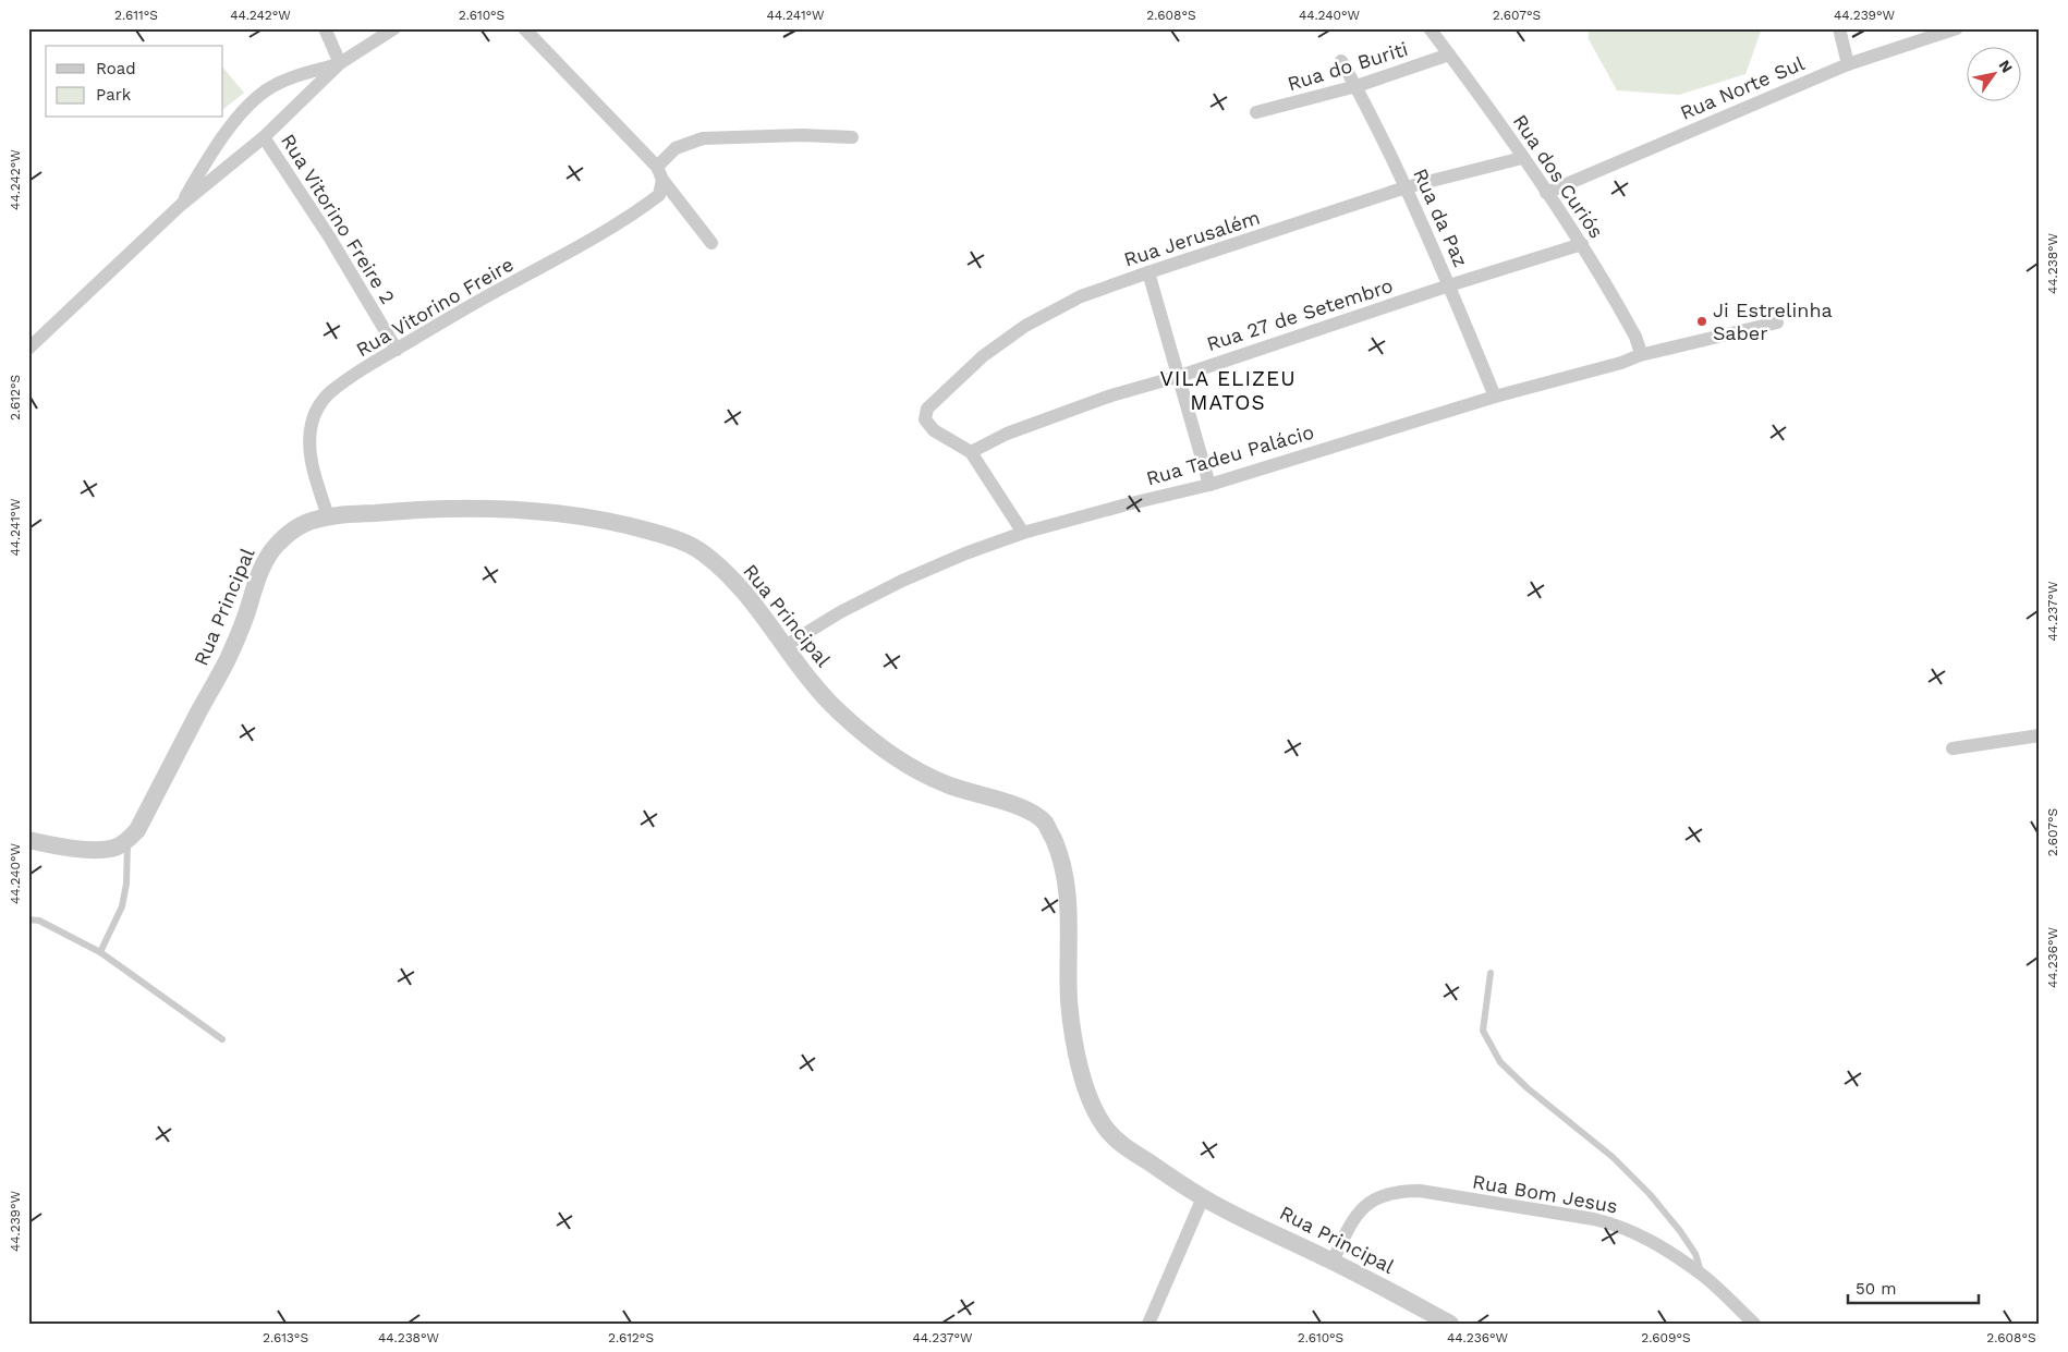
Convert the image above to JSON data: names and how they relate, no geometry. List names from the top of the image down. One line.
{"streets":{"street":["Rua do Buriti","Rua Norte Sul","Rua dos Curiós","Rua da Paz","Rua Vitorino Freire 2","Rua Jerusalém","Rua Vitorino Freire","Rua 27 de Setembro","Rua Tadeu Palácio","Rua Principal","Rua Bom Jesus"]},"crossings":[["Rua do Buriti","Rua dos Curiós"],["Rua do Buriti","Rua da Paz"],["Rua Norte Sul","Rua dos Curiós"],["Rua dos Curiós","Rua Jerusalém"],["Rua dos Curiós","Rua 27 de Setembro"],["Rua dos Curiós","Rua Tadeu Palácio"],["Rua da Paz","Rua Jerusalém"],["Rua da Paz","Rua 27 de Setembro"],["Rua da Paz","Rua Tadeu Palácio"],["Rua Vitorino Freire 2","Rua Vitorino Freire"],["Rua Jerusalém","Rua 27 de Setembro"],["Rua Vitorino Freire","Rua Principal"],["Rua Tadeu Palácio","Rua Principal"],["Rua Principal","Rua Bom Jesus"]],"districts":["VILA ELIZEU MATOS"],"places":["Ji Estrelinha Saber"],"legend":["Road","Park"],"scale_bar":"50 m","north":"top right","coordinates":["2.611°S","44.242°W","2.610°S","44.241°W","2.608°S","44.240°W","2.607°S","44.239°W","44.238°W","2.612°S","44.237°W","44.236°W","2.613°S","2.609°S"]}
